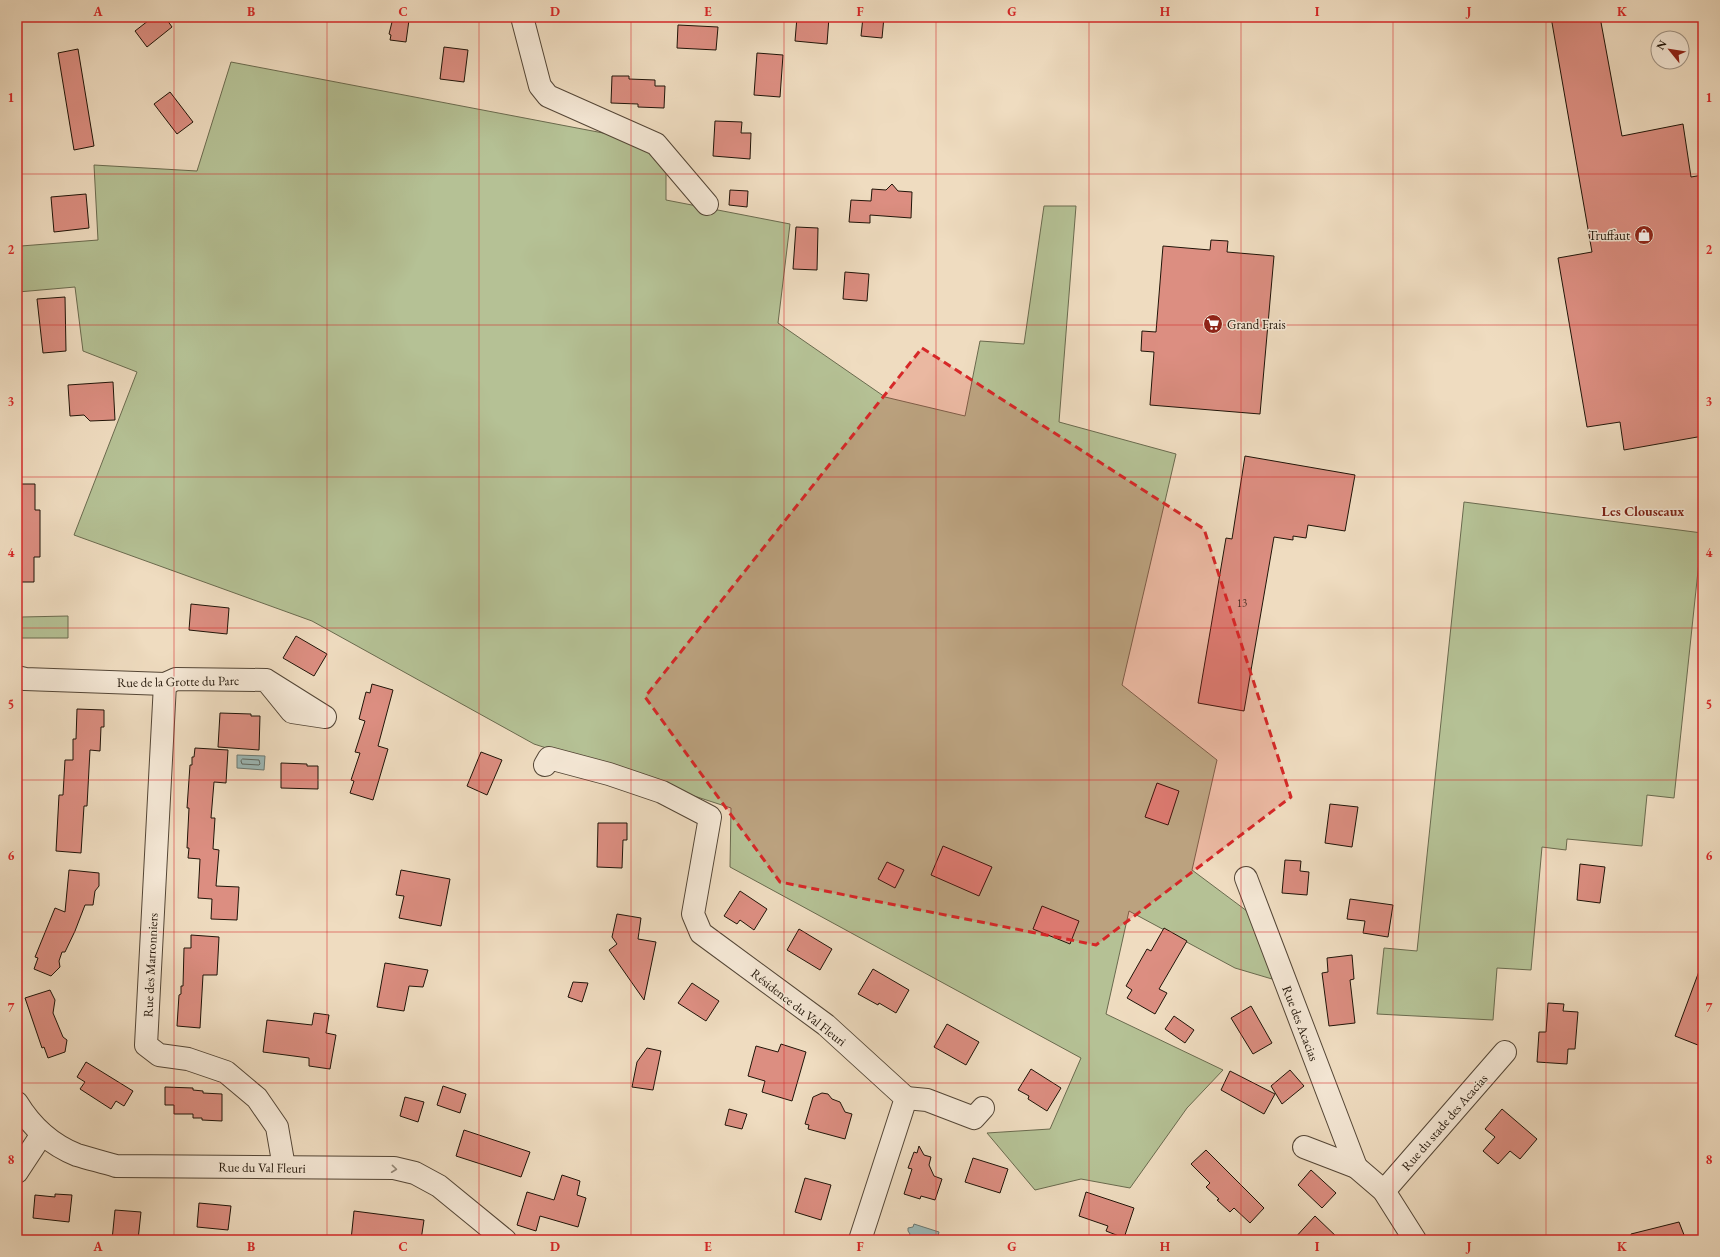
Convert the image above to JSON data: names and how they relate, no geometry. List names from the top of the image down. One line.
{"streets":{"street":["Rue de la Grotte du Parc","Rue des Marronniers","Résidence du Val Fleuri","Rue des Acacias","Rue du stade des Acacias","Rue du Val Fleuri"]},"crossings":[["Rue de la Grotte du Parc","Rue des Marronniers"],["Rue des Marronniers","Rue du Val Fleuri"],["Rue des Acacias","Rue du stade des Acacias"]],"one_way":["Rue du Val Fleuri"],"districts":["Les Clouseaux"],"places":{"shop":["Truffaut"],"supermarket":["Grand Frais"]},"house_numbers":["13"],"north":"top left","grid":{"columns":["A","B","C","D","E","F","G","H","I","J","K"],"rows":["1","2","3","4","5","6","7","8"]}}
